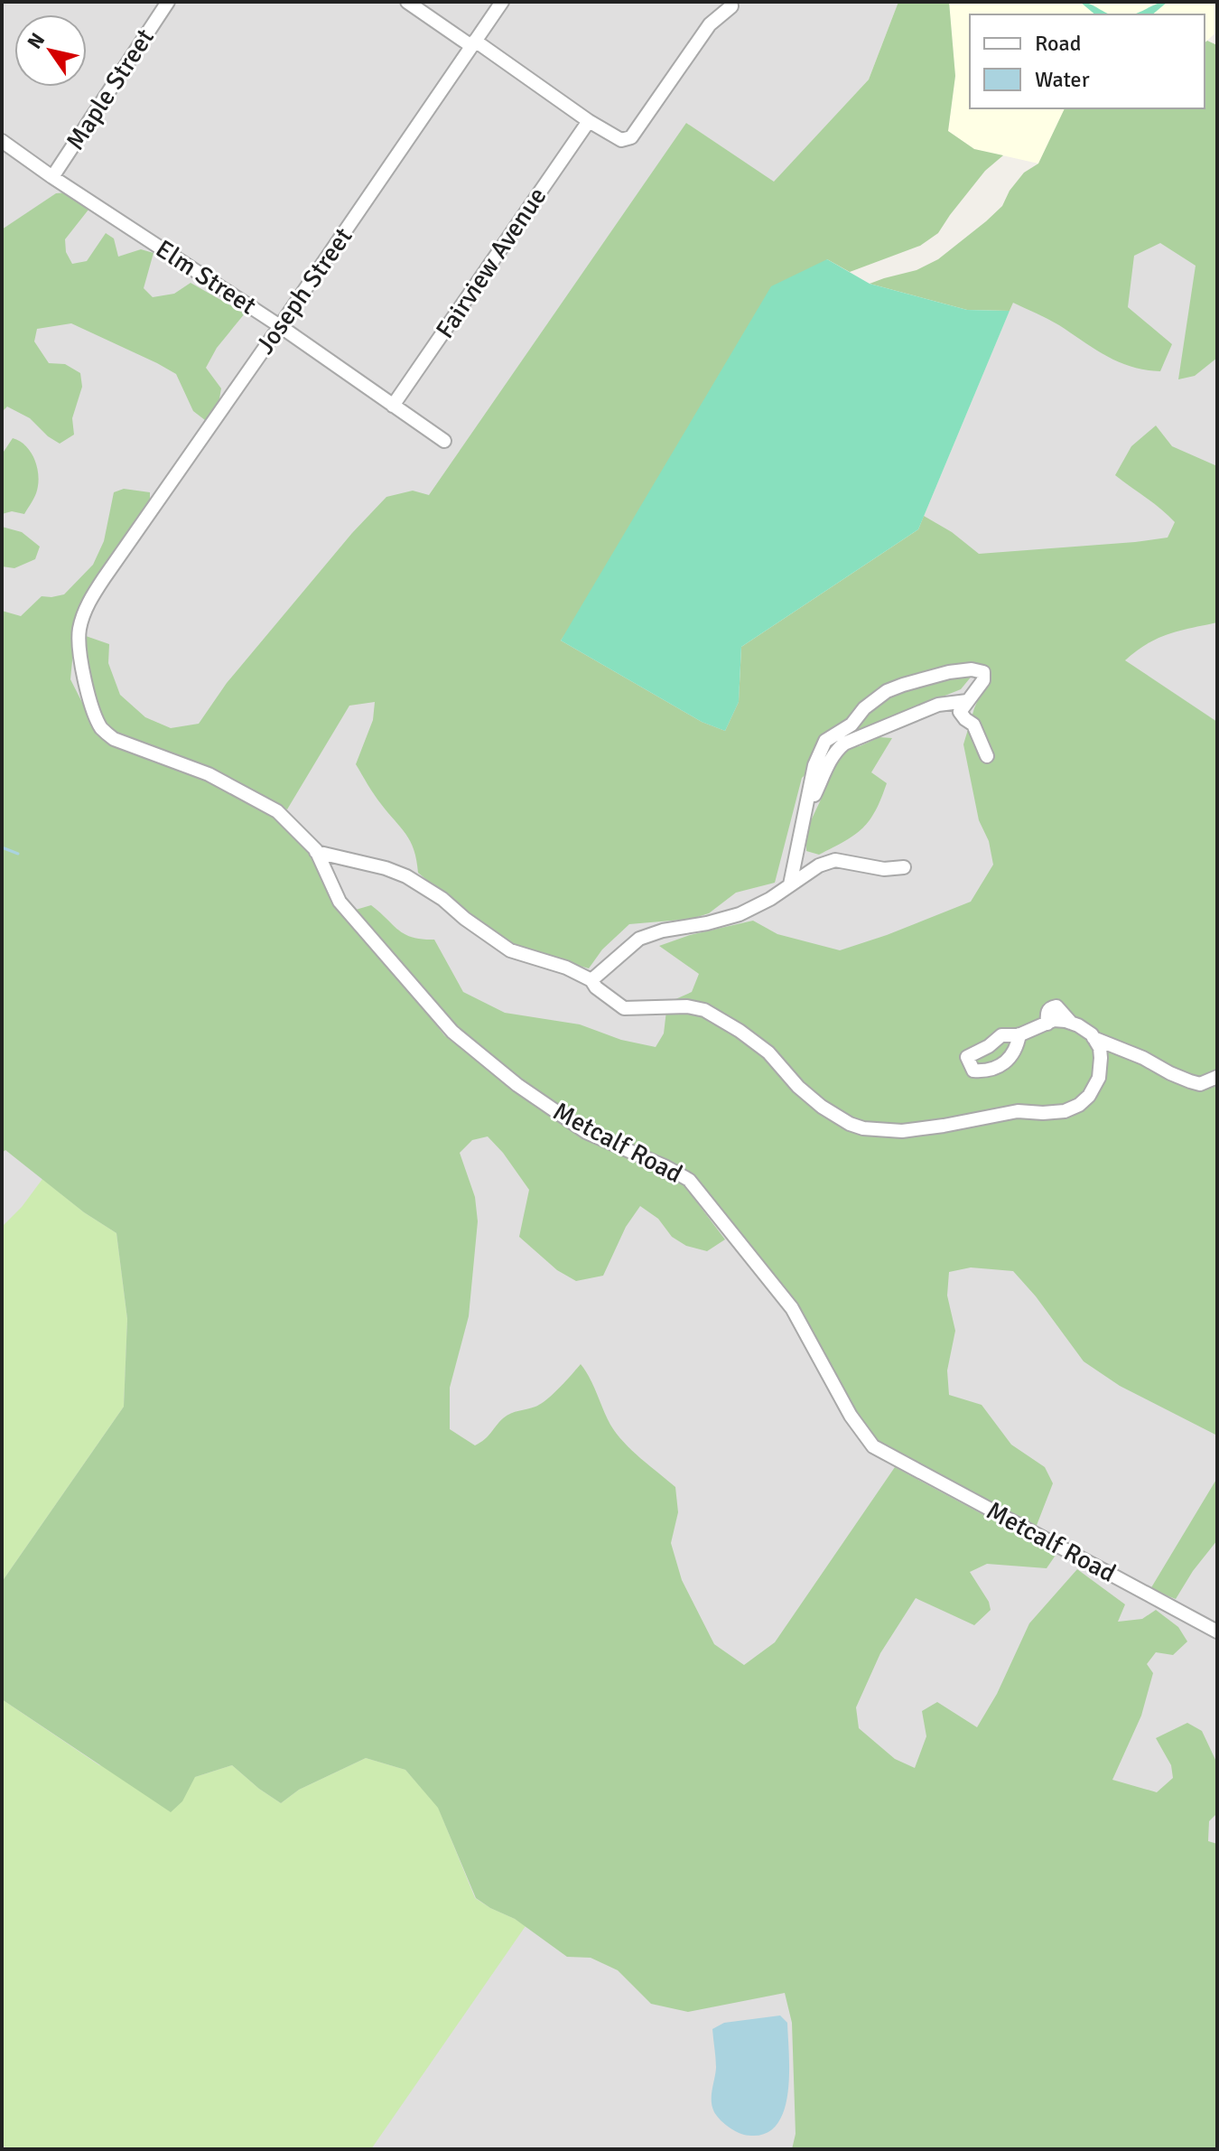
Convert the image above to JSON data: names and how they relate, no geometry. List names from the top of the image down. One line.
{"streets":{"street":["Maple Street","Fairview Avenue","Elm Street","Joseph Street","Metcalf Road"]},"crossings":[["Maple Street","Elm Street"],["Fairview Avenue","Elm Street"],["Elm Street","Joseph Street"],["Joseph Street","Metcalf Road"]],"legend":["Road","Water"],"north":"top left"}
